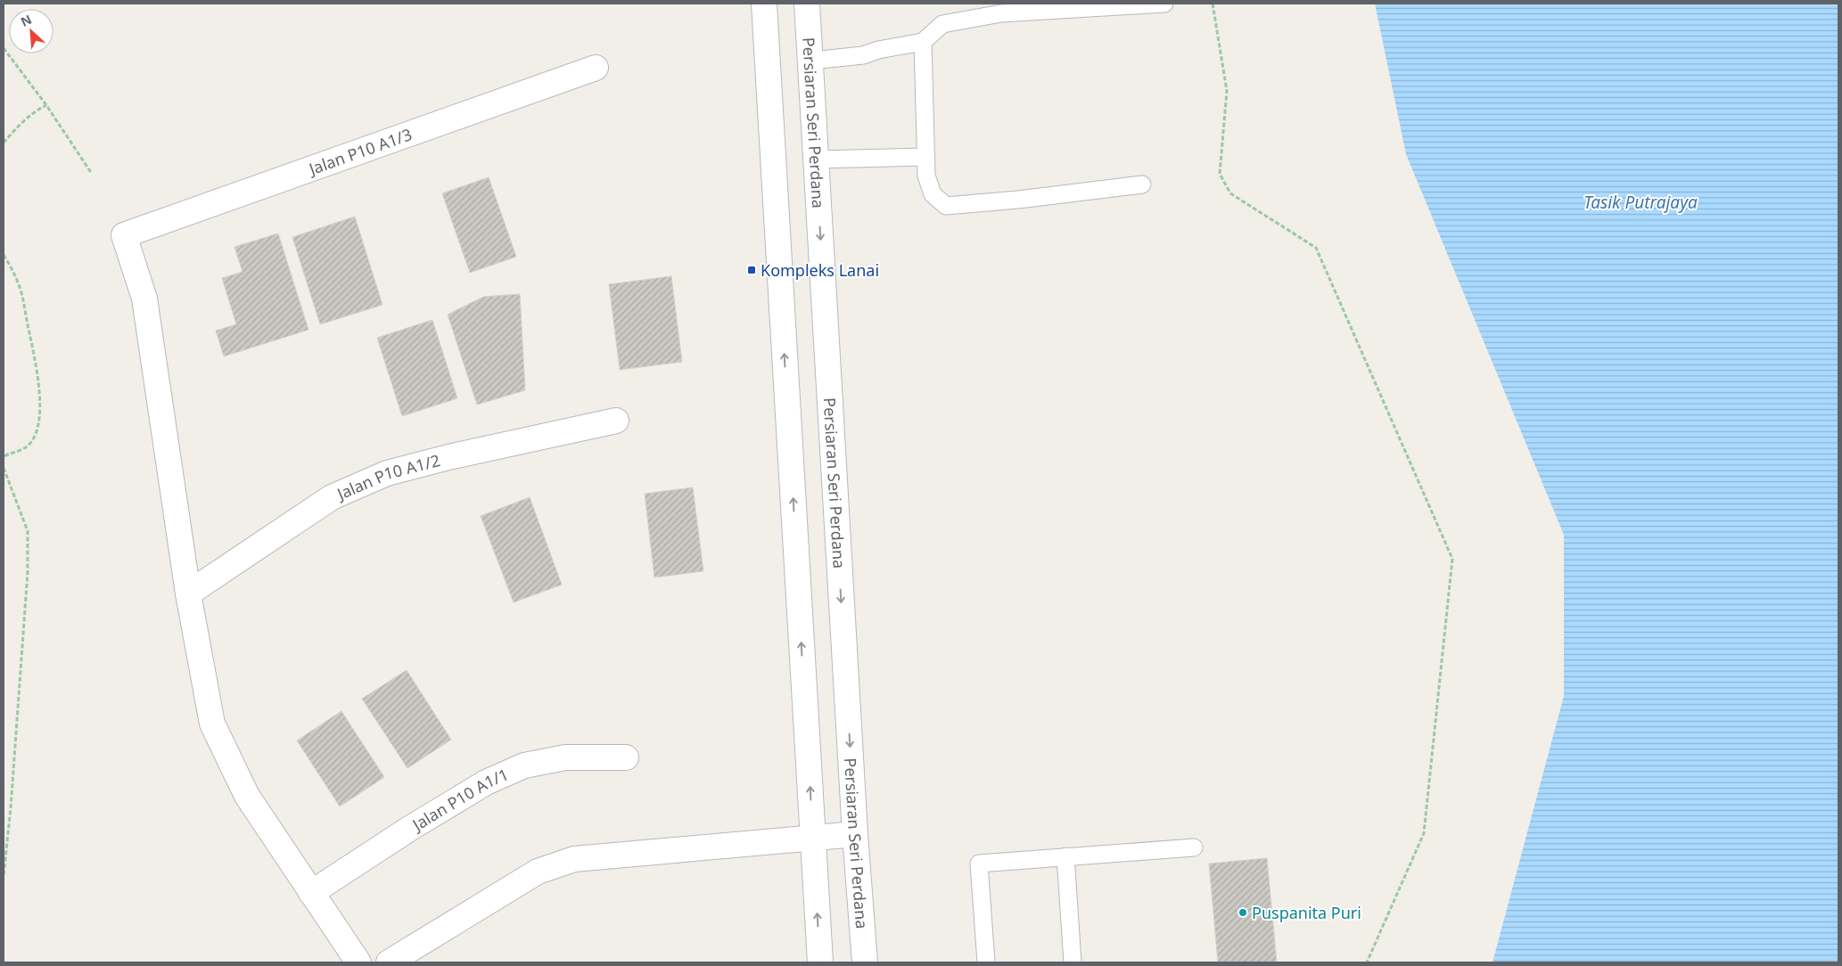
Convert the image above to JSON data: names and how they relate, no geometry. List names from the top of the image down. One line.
{"streets":{"street":["Persiaran Seri Perdana","Jalan P10 A1/3","Jalan P10 A1/2","Jalan P10 A1/1"]},"crossings":[["Jalan P10 A1/3","Jalan P10 A1/2"]],"water":["Tasik Putrajaya"],"places":{"transit":["Kompleks Lanai"],"other":["Puspanita Puri"]},"north":"top left"}
